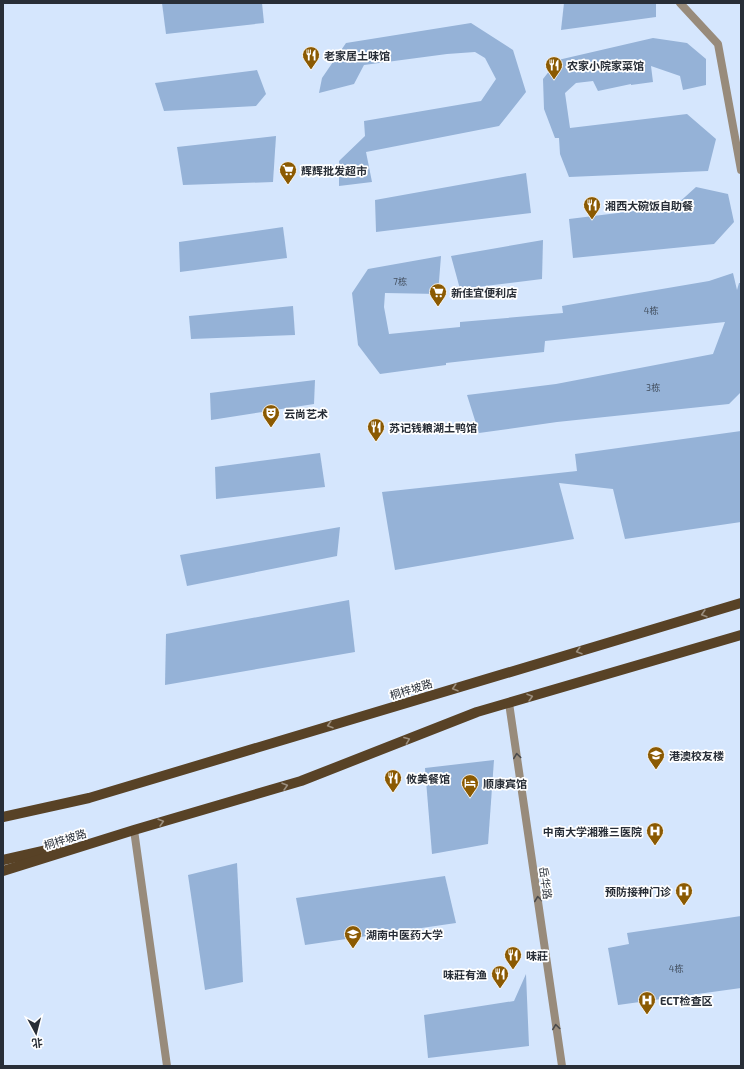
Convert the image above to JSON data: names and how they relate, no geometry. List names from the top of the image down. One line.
{"streets":{"main road":["桐梓坡路"],"street":["岳华路"]},"crossings":[["桐梓坡路","岳华路"]],"one_way":["岳华路"],"places":{"restaurant":["老家居土味馆","农家小院家菜馆","湘西大碗饭自助餐","苏记钱粮湖土鸭馆","攸美餐馆","味莊","味莊有渔"],"supermarket":["辉辉批发超市","新佳宜便利店"],"theatre":["云尚艺术"],"school or university":["港澳校友楼","湖南中医药大学"],"hotel":["顺康宾馆"],"hospital":["中南大学湘雅三医院","预防接种门诊","ECT检查区"]},"house_numbers":["7栋","4栋","3栋","4栋"],"north":"bottom"}
